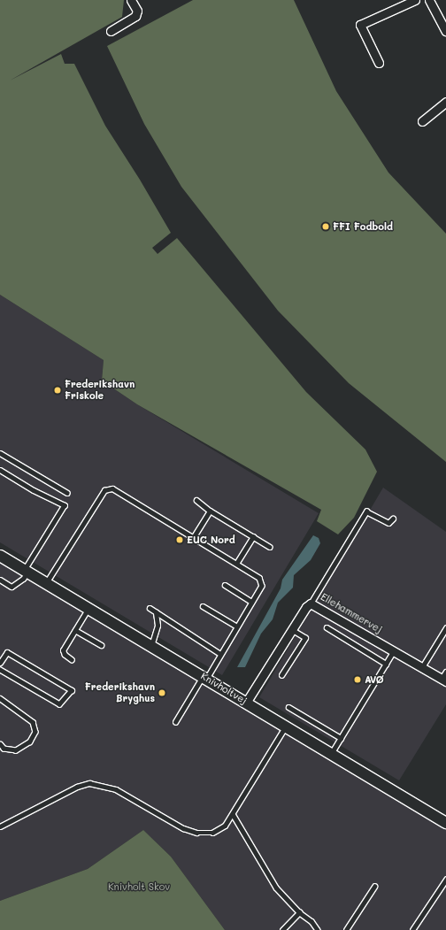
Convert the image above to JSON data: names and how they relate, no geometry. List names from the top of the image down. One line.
{"streets":{"street":["Ellehammervej","Knivholtvej"]},"crossings":[["Ellehammervej","Knivholtvej"]],"parks":["Knivholt Skov"],"places":["FFI Fodbold","Frederikshavn Friskole","EUC Nord","AVØ","Frederikshavn Bryghus"]}
